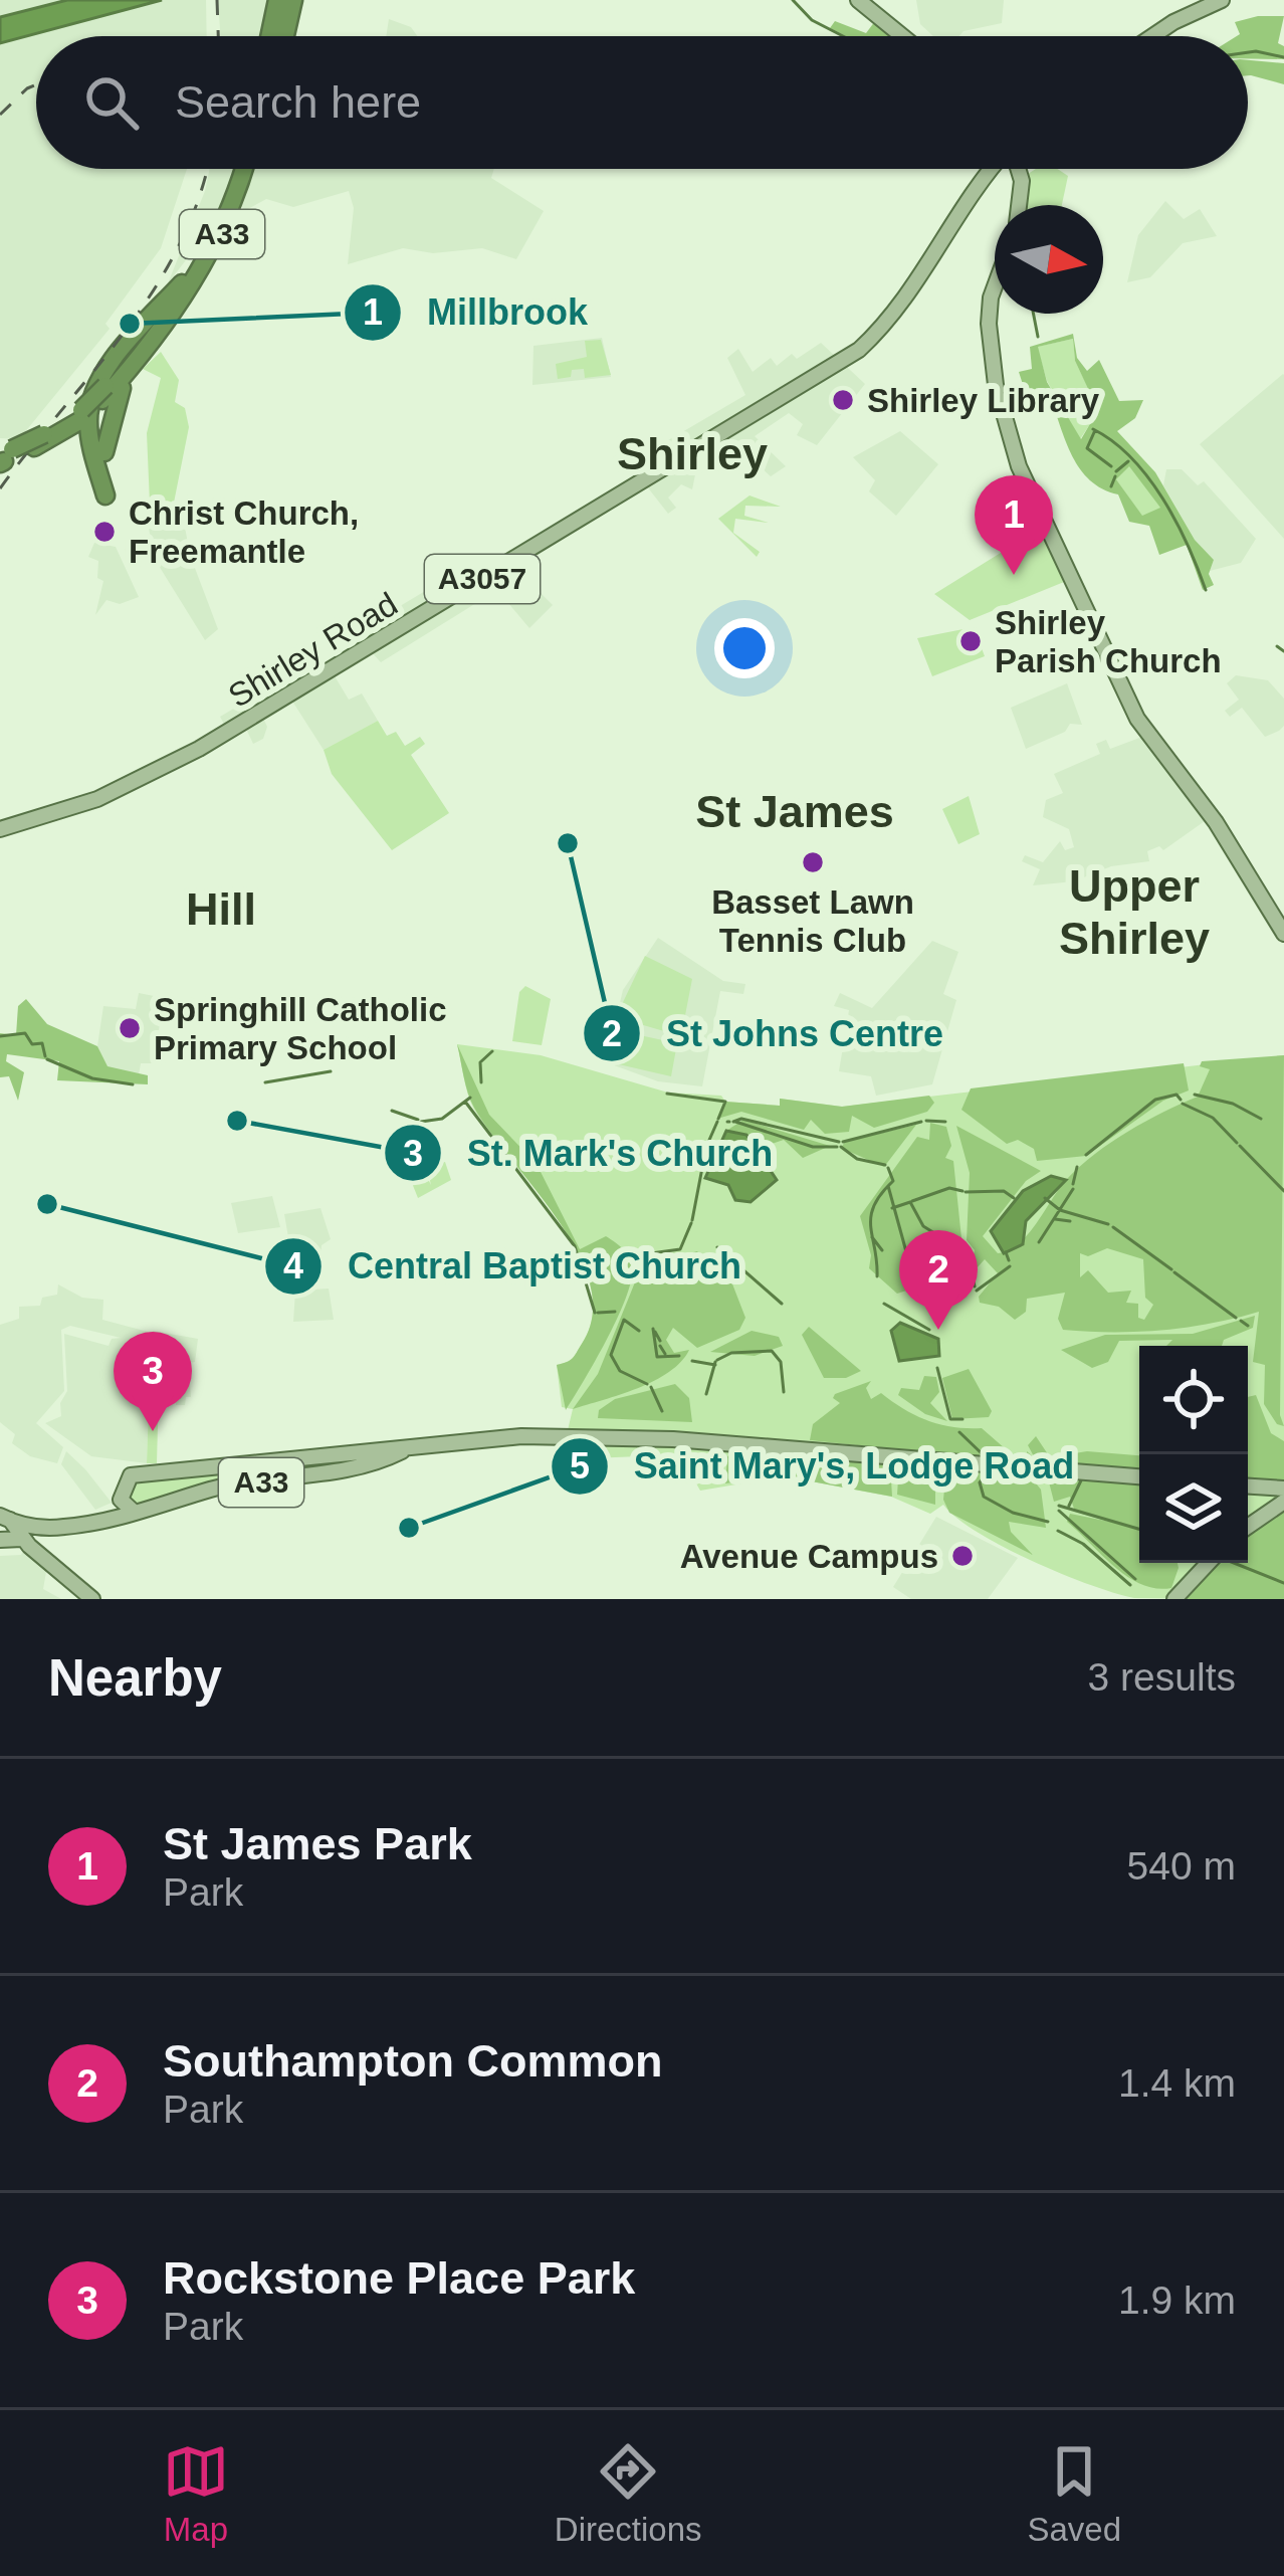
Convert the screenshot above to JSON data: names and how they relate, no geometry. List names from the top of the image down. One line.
{"streets":{"highway":["A33"],"main road":["A3057","Shirley Road"]},"districts":["Shirley","St James","Upper Shirley","Hill"],"places":["Millbrook","Shirley Library","Christ Church, Freemantle","Shirley Parish Church","St Johns Centre","Basset Lawn Tennis Club","Springhill Catholic Primary School","St. Mark's Church","Central Baptist Church","Saint Mary's, Lodge Road","Avenue Campus"],"north":"right","page":{"search":"Search here","pins":["1","2","3"],"heading":["Nearby","3 results"],"list":[{"mark":"1","name":"St James Park","note":"Park","value":"540 m"},{"mark":"2","name":"Southampton Common","note":"Park","value":"1.4 km"},{"mark":"3","name":"Rockstone Place Park","note":"Park","value":"1.9 km"}],"nav":["Map","Directions","Saved"]}}
